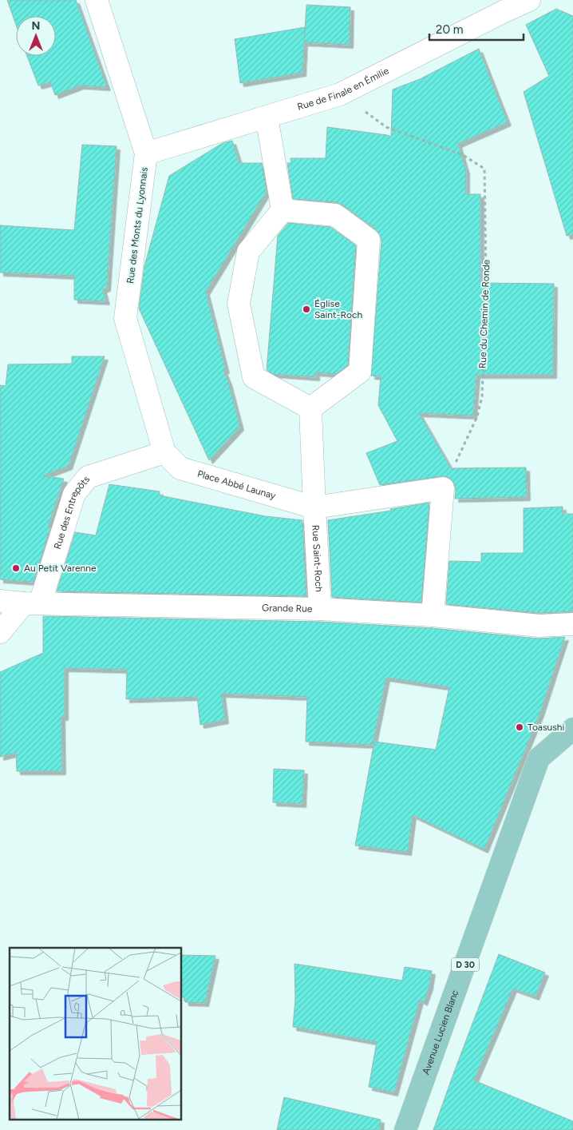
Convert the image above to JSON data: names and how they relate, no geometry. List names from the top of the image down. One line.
{"streets":{"main road":["D 30","Avenue Lucien Blanc"],"street":["Rue de Finale en Émilie","Rue des Monts du Lyonnais","Place Abbé Launay","Rue des Entrepôts","Rue Saint-Roch","Grande Rue"],"path":["Rue du Chemin de Ronde"]},"crossings":[["Rue de Finale en Émilie","Rue des Monts du Lyonnais"],["Rue de Finale en Émilie","Rue du Chemin de Ronde"],["Rue des Monts du Lyonnais","Place Abbé Launay"],["Rue des Monts du Lyonnais","Rue des Entrepôts"],["Rue du Chemin de Ronde","Place Abbé Launay"],["Place Abbé Launay","Rue des Entrepôts"],["Place Abbé Launay","Rue Saint-Roch"],["Rue des Entrepôts","Grande Rue"],["Rue Saint-Roch","Grande Rue"]],"places":["Église Saint-Roch","Au Petit Varenne","Toasushi"],"scale_bar":"20 m","north":"top"}
